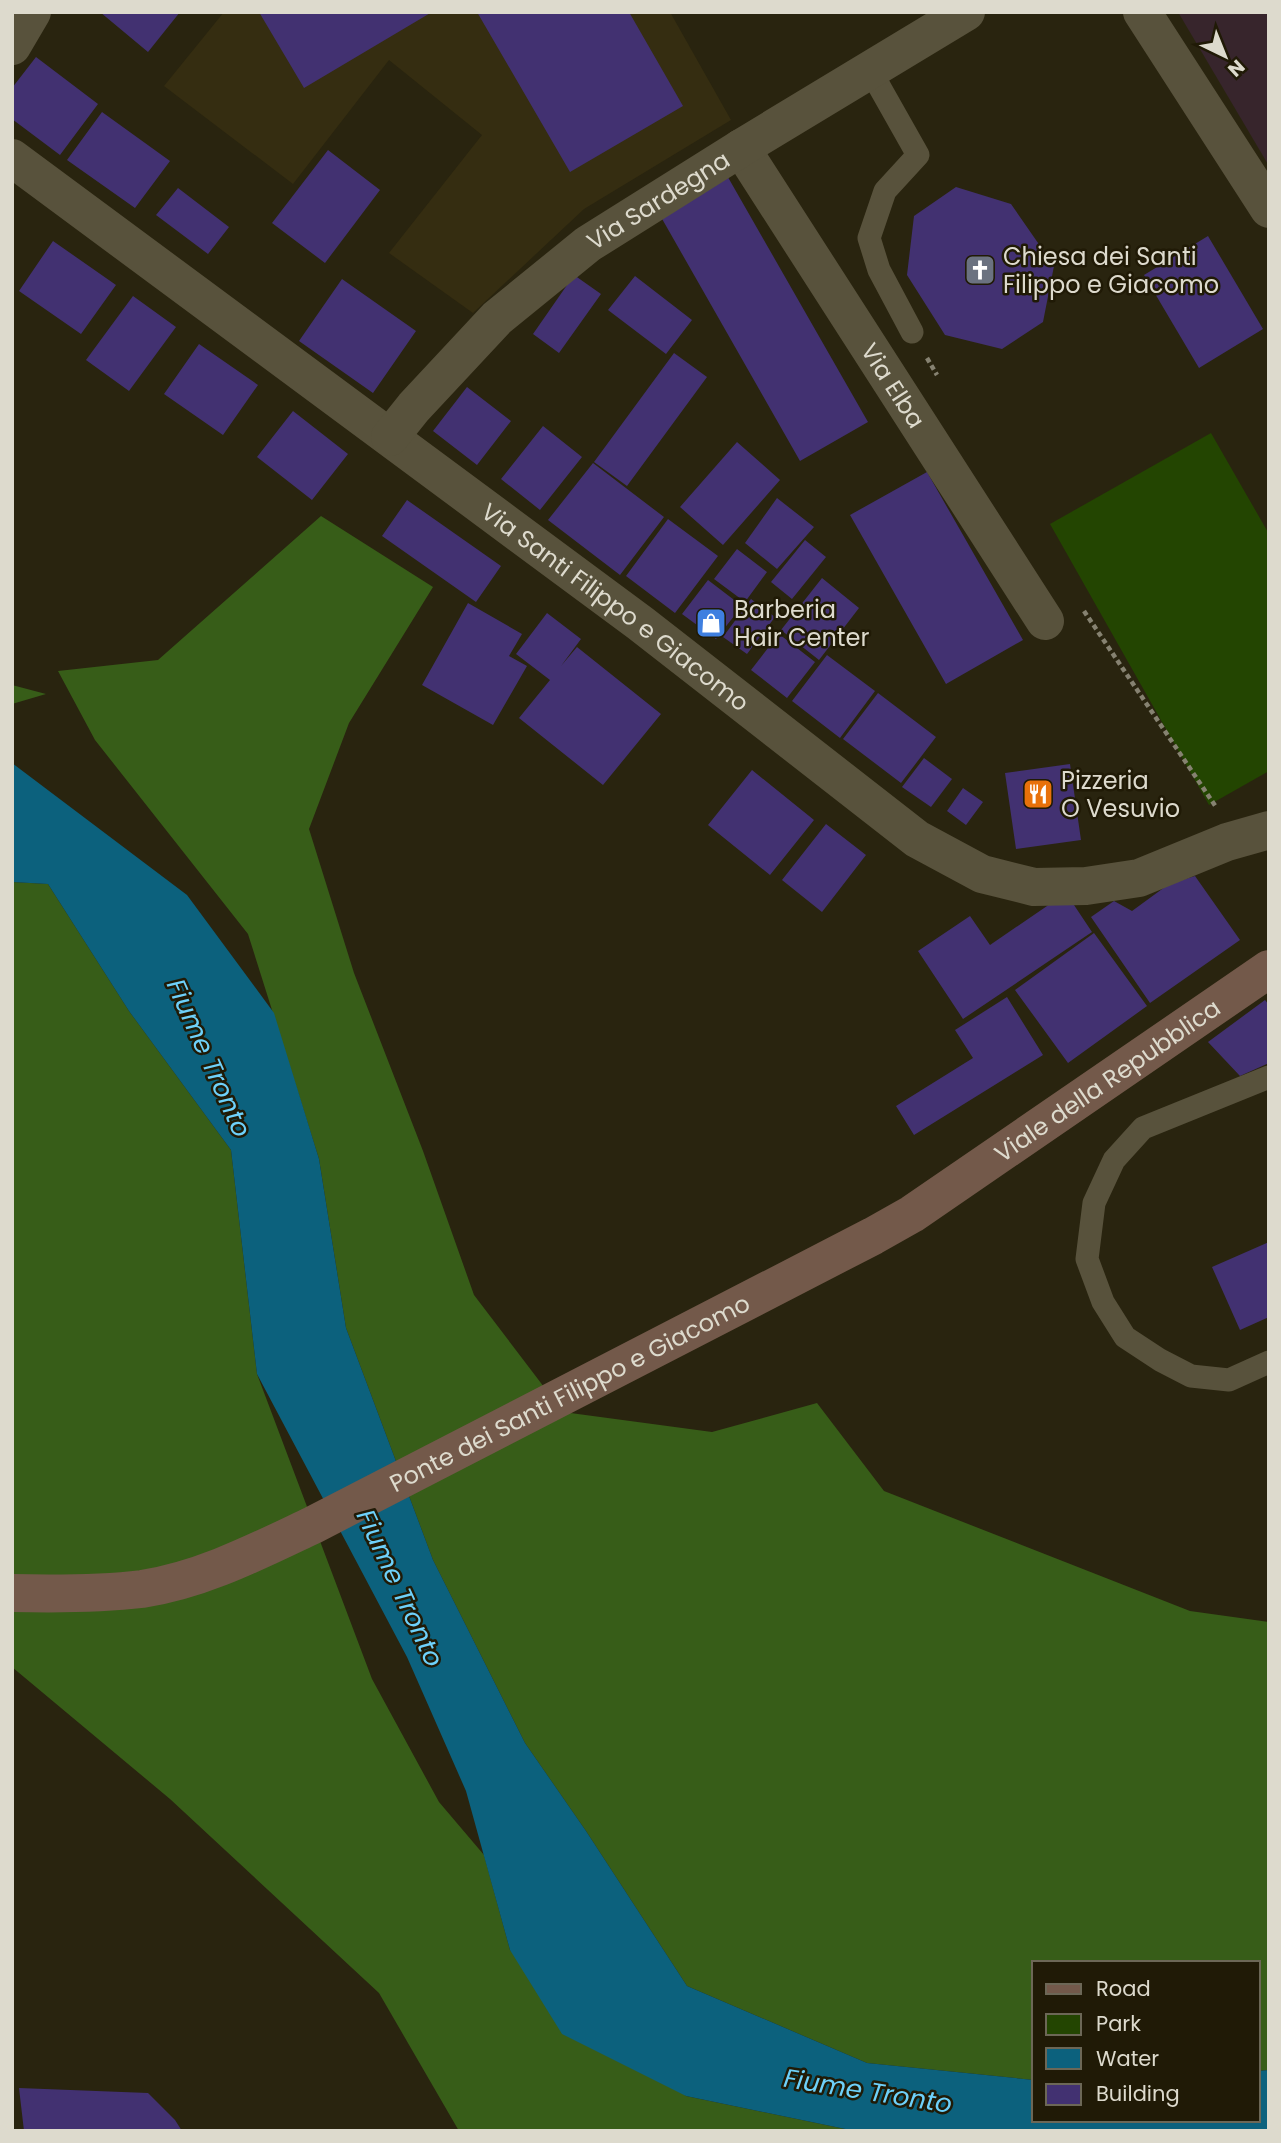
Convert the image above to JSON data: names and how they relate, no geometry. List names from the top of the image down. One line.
{"streets":{"street":["Via Sardegna","Via Elba","Via Santi Filippo e Giacomo","Viale della Repubblica","Ponte dei Santi Filippo e Giacomo"]},"crossings":[["Via Sardegna","Via Elba"],["Via Sardegna","Via Santi Filippo e Giacomo"],["Viale della Repubblica","Ponte dei Santi Filippo e Giacomo"]],"water":["Fiume Tronto"],"places":{"church":["Chiesa dei Santi Filippo e Giacomo"],"shop":["Barberia Hair Center"],"restaurant":["Pizzeria O Vesuvio"]},"legend":["Road","Park","Water","Building"],"north":"bottom right"}
